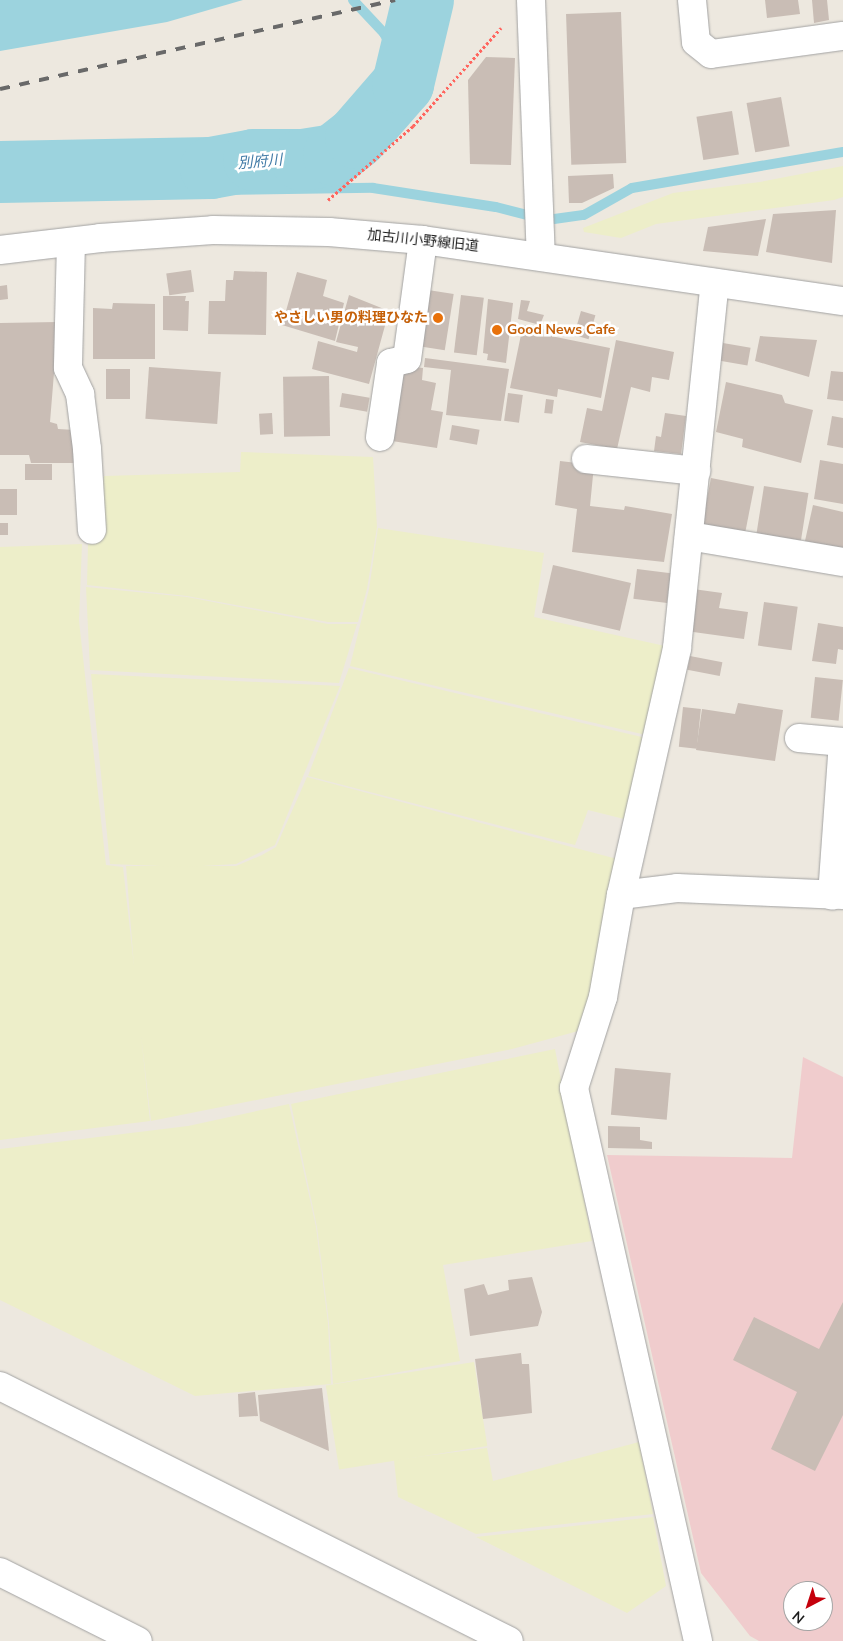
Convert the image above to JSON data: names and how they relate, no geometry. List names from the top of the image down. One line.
{"streets":{"street":["加古川小野線旧道"]},"water":["別府川"],"places":["やさしい男の料理ひなた","Good News Cafe"],"north":"bottom left"}
